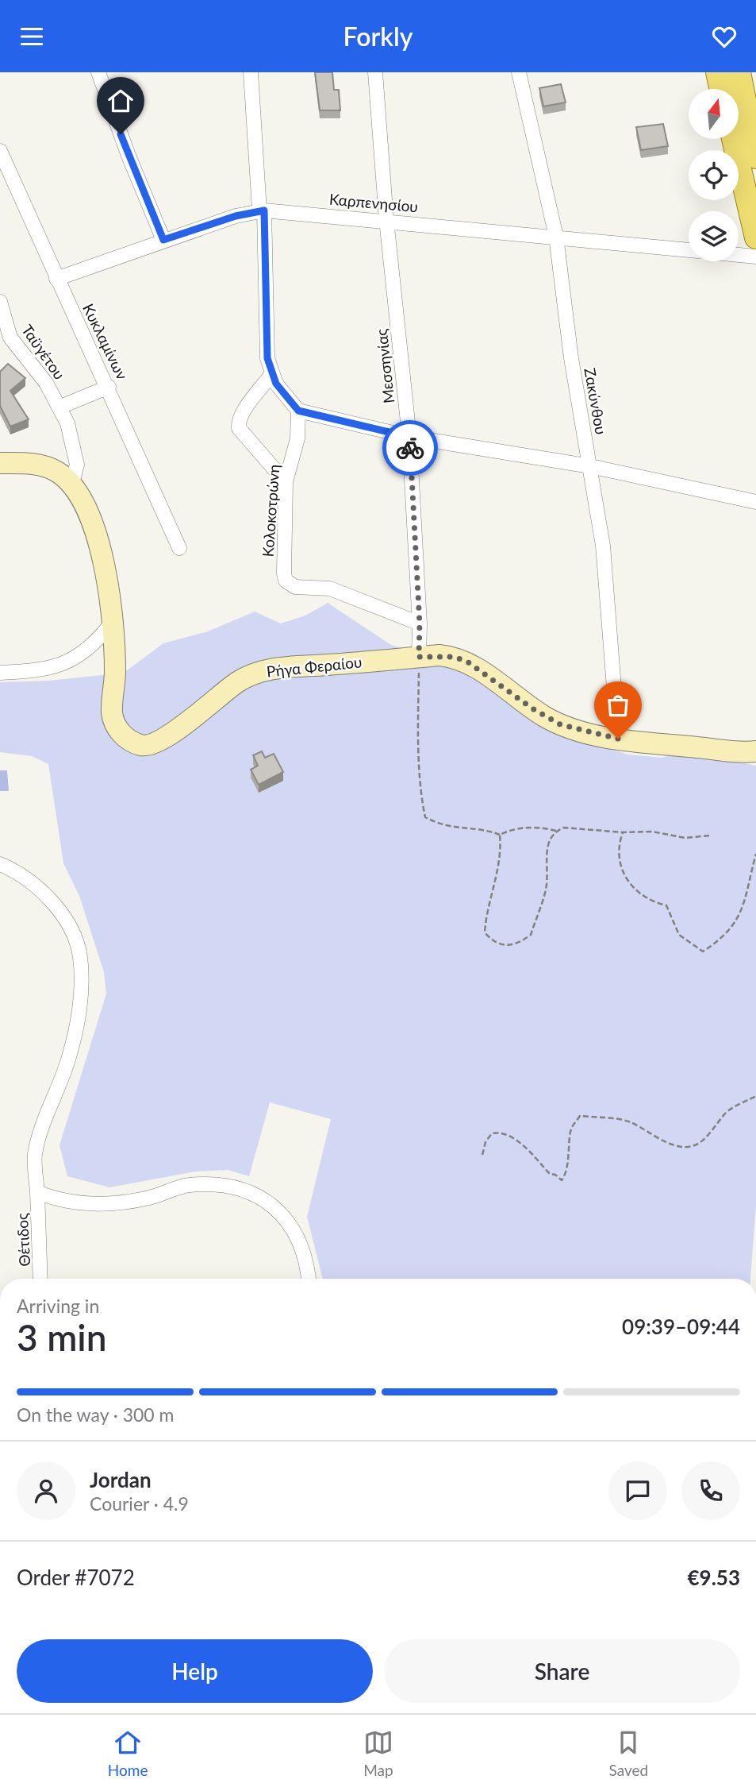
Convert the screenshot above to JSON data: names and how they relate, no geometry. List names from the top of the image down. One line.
{"streets":{"street":["Καρπενησίου","Κυκλαμίνων","Ταϋγέτου","Μεσσηνίας","Ζακύνθου","Κολοκοτρώνη","Ρήγα Φεραίου","Θέτιδος"]},"crossings":[["Καρπενησίου","Κυκλαμίνων"],["Καρπενησίου","Μεσσηνίας"],["Καρπενησίου","Ζακύνθου"],["Ταϋγέτου","Ρήγα Φεραίου"],["Μεσσηνίας","Κολοκοτρώνη"],["Μεσσηνίας","Ρήγα Φεραίου"],["Ζακύνθου","Ρήγα Φεραίου"]],"north":"top","page":{"header":"Forkly","heading":["3 min","Arriving in","09:39–09:44"],"panel":["Jordan","Courier · 4.9","Order #7072","€9.53"],"bar":"On the way · 300 m","buttons":["Help","Share"],"tabs":["Home","Map","Saved"]}}
